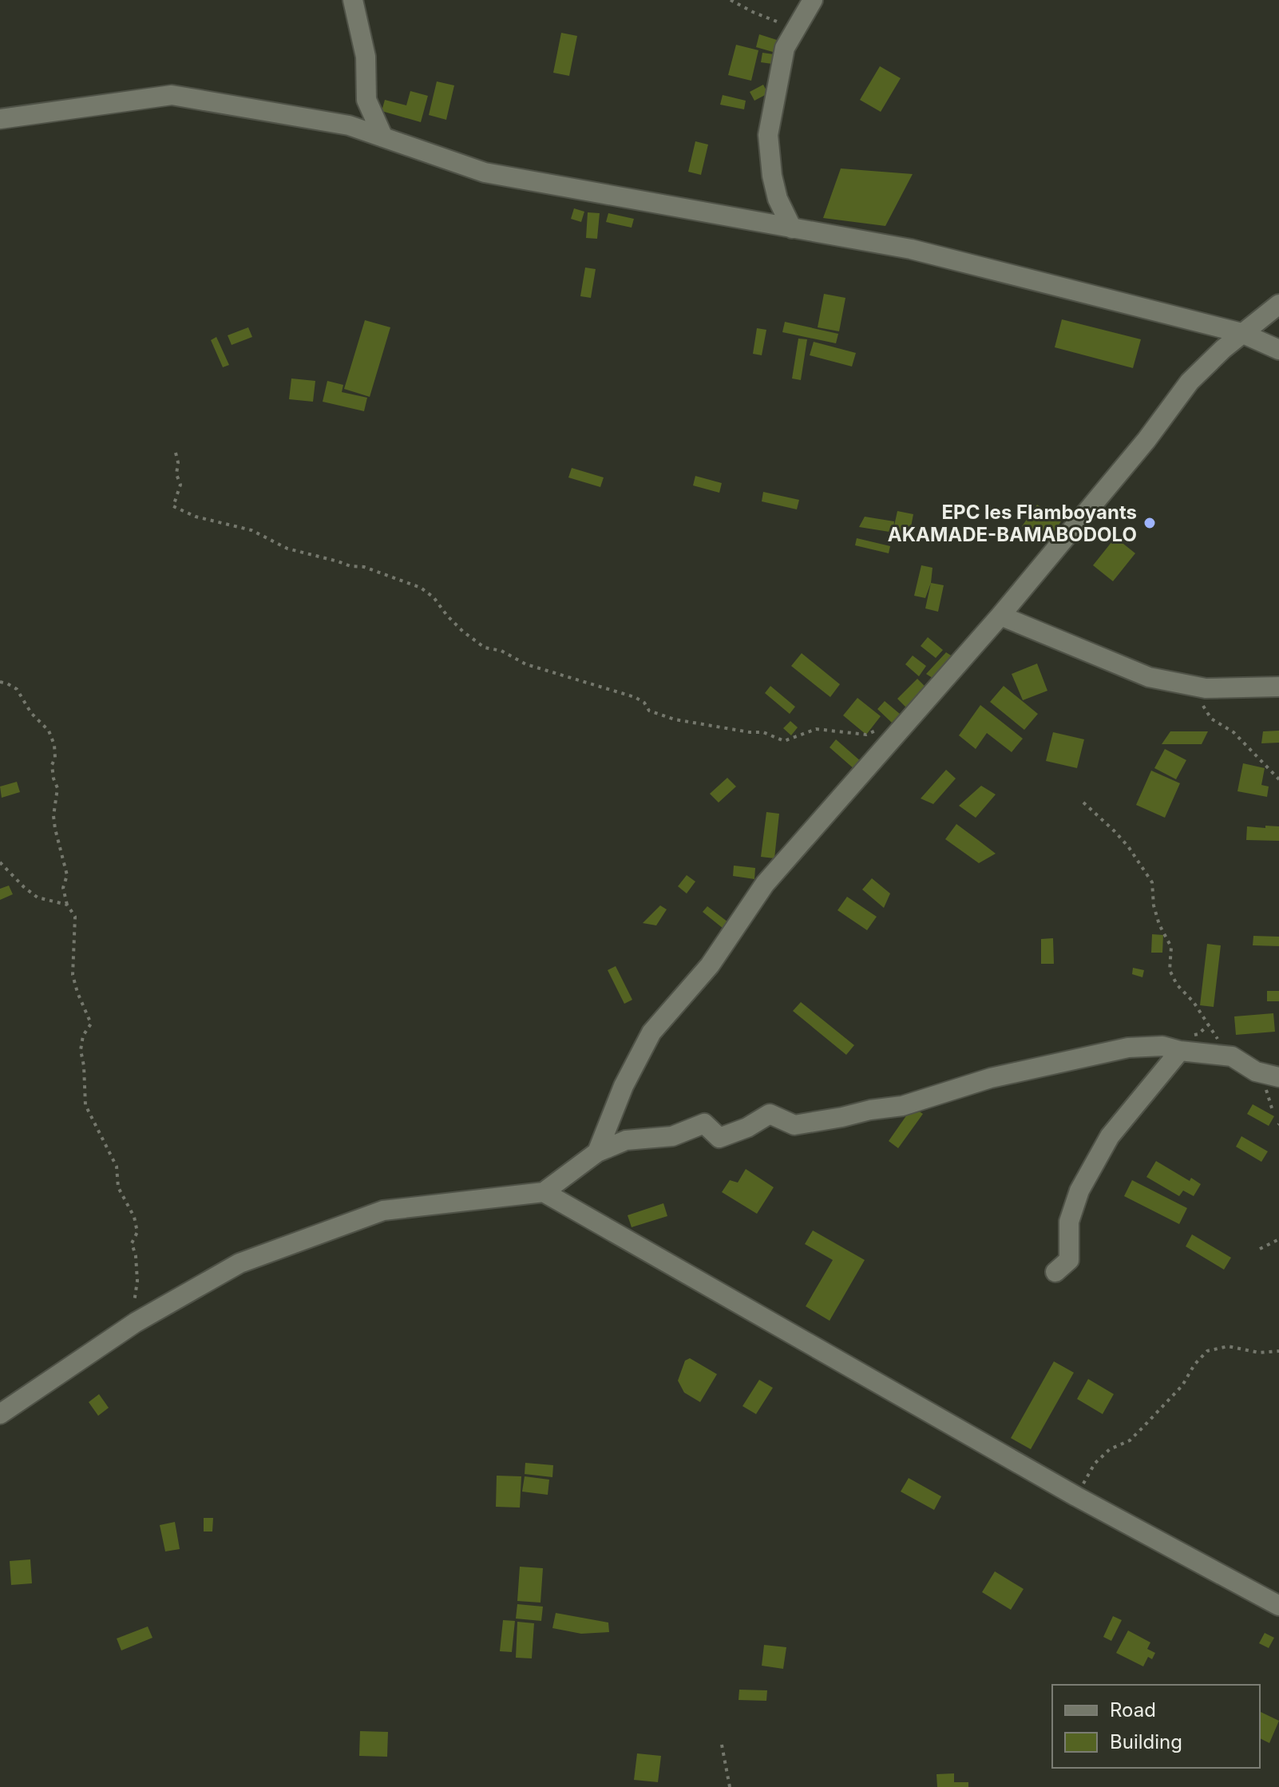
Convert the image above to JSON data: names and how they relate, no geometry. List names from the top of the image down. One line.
{"places":["EPC les Flamboyants AKAMADE-BAMABODOLO"],"legend":["Road","Building"]}
